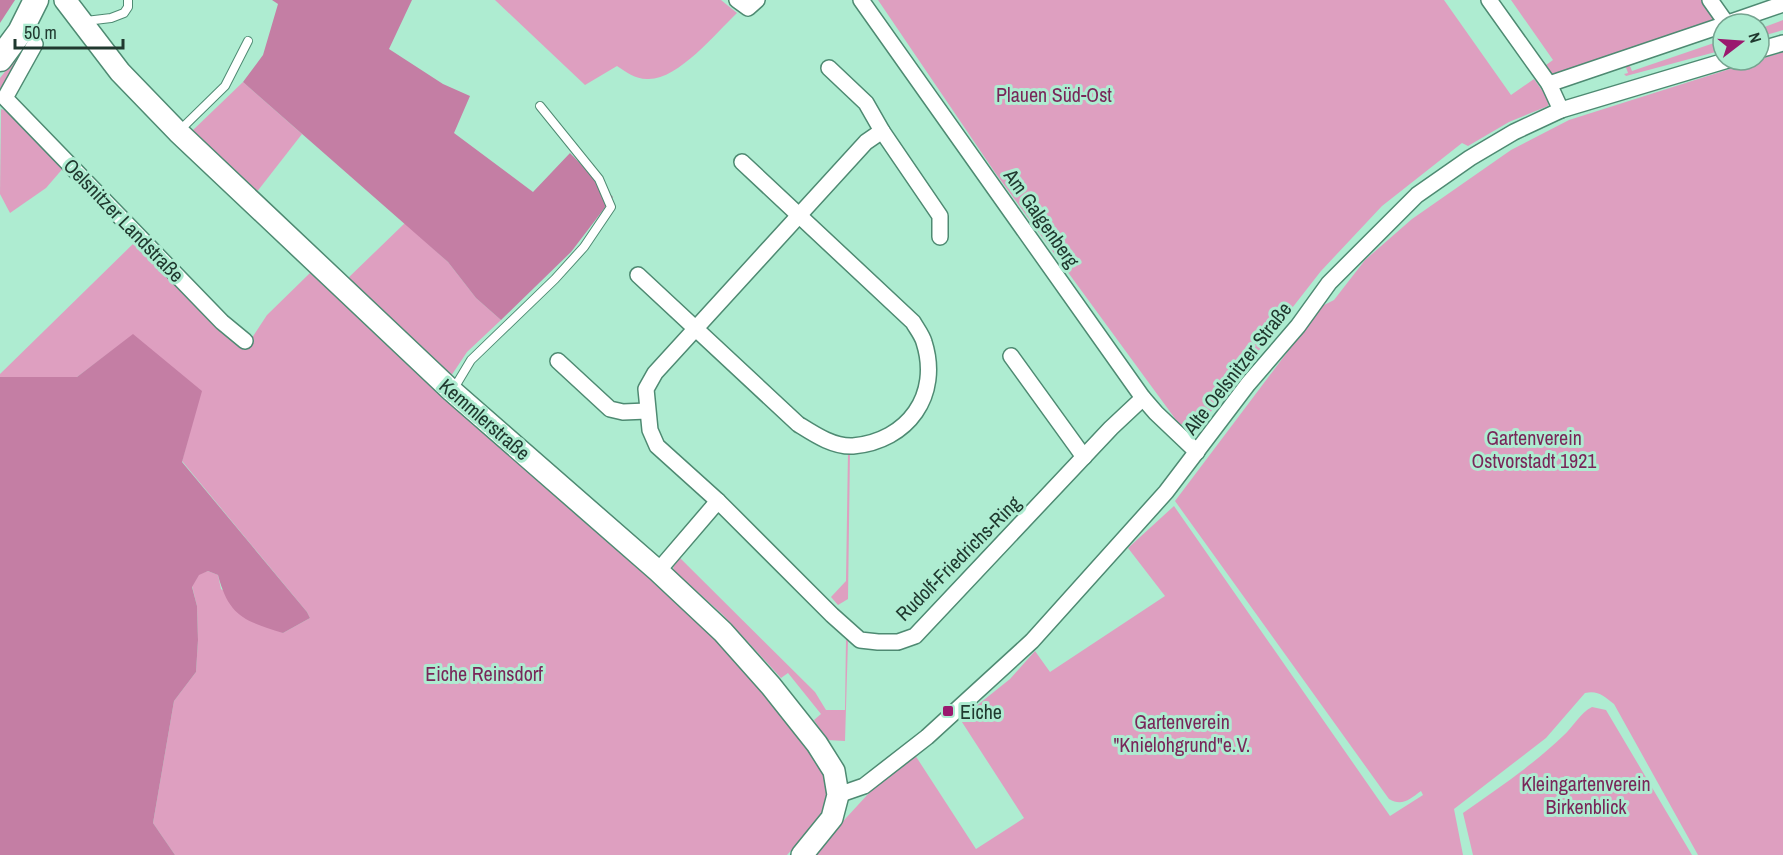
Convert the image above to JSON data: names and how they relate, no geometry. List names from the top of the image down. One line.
{"streets":{"street":["Am Galgenberg","Oelsnitzer Landstraße","Alte Oelsnitzer Straße","Kemmlerstraße","Rudolf-Friedrichs-Ring"]},"crossings":[["Am Galgenberg","Alte Oelsnitzer Straße"],["Am Galgenberg","Rudolf-Friedrichs-Ring"],["Alte Oelsnitzer Straße","Kemmlerstraße"]],"parks":["Plauen Süd-Ost","Gartenverein Ostvorstadt 1921","Eiche Reinsdorf","Gartenverein \"Knielohgrund\"e.V.","Kleingartenverein Birkenblick"],"places":{"transit":["Eiche"]},"scale_bar":"50 m","north":"right"}
